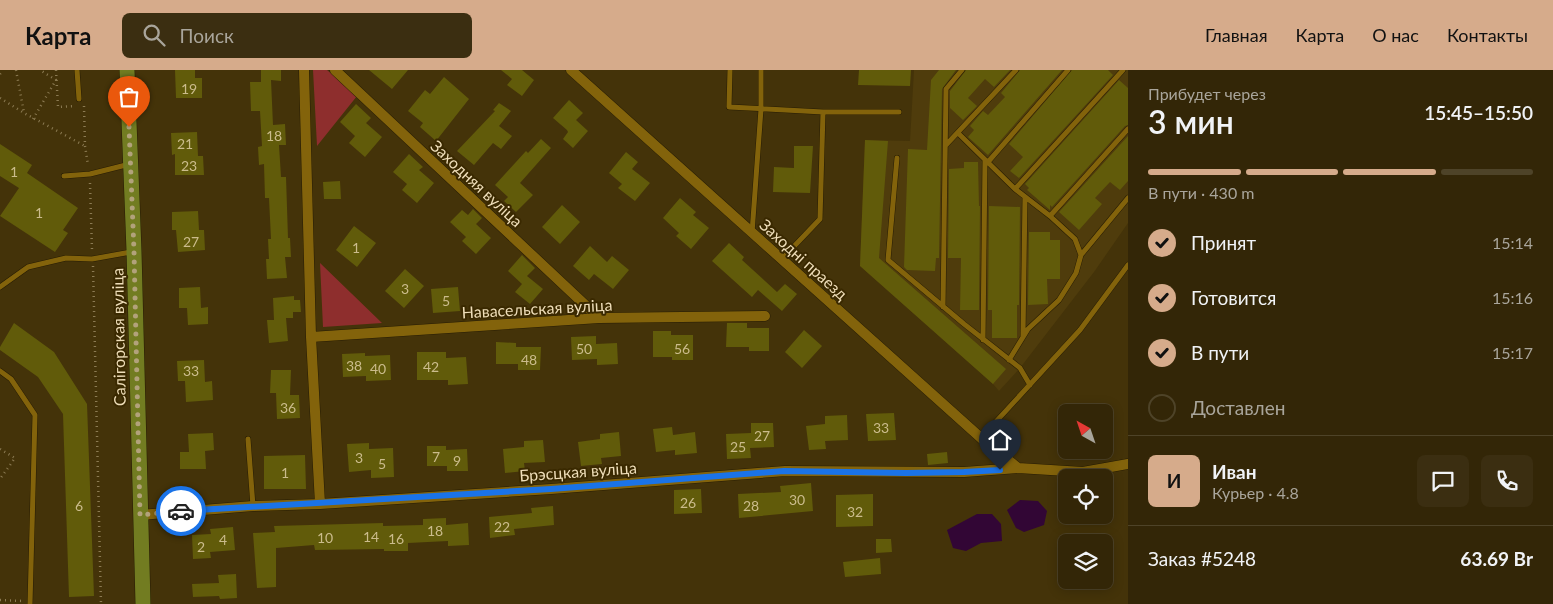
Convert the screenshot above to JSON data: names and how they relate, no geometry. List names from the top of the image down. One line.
{"streets":{"main road":["Салігорская вуліца"],"street":["Заходняя вуліца","Заходні праезд","Навасельская вуліца","Брэсцкая вуліца"]},"crossings":[["Заходняя вуліца","Навасельская вуліца"],["Заходні праезд","Брэсцкая вуліца"],["Салігорская вуліца","Брэсцкая вуліца"]],"house_numbers":["19","18","21","23","1","1","27","1","3","5","50","56","48","38","42","40","33","36","33","27","25","7","3","9","5","1","30","26","6","28","32","22","18","14","10","16","4","2"],"north":"top left","page":{"header":"Карта","search":"Поиск","nav":["Главная","Карта","О нас","Контакты"],"heading":["3 мин","Прибудет через","15:45–15:50"],"panel":["Иван","Курьер · 4.8","Заказ #5248","63.69 Br"],"bar":"В пути · 430 m","list":[["Принят","15:14"],["Готовится","15:16"],["В пути","15:17"],"Доставлен"],"round":"И"}}
